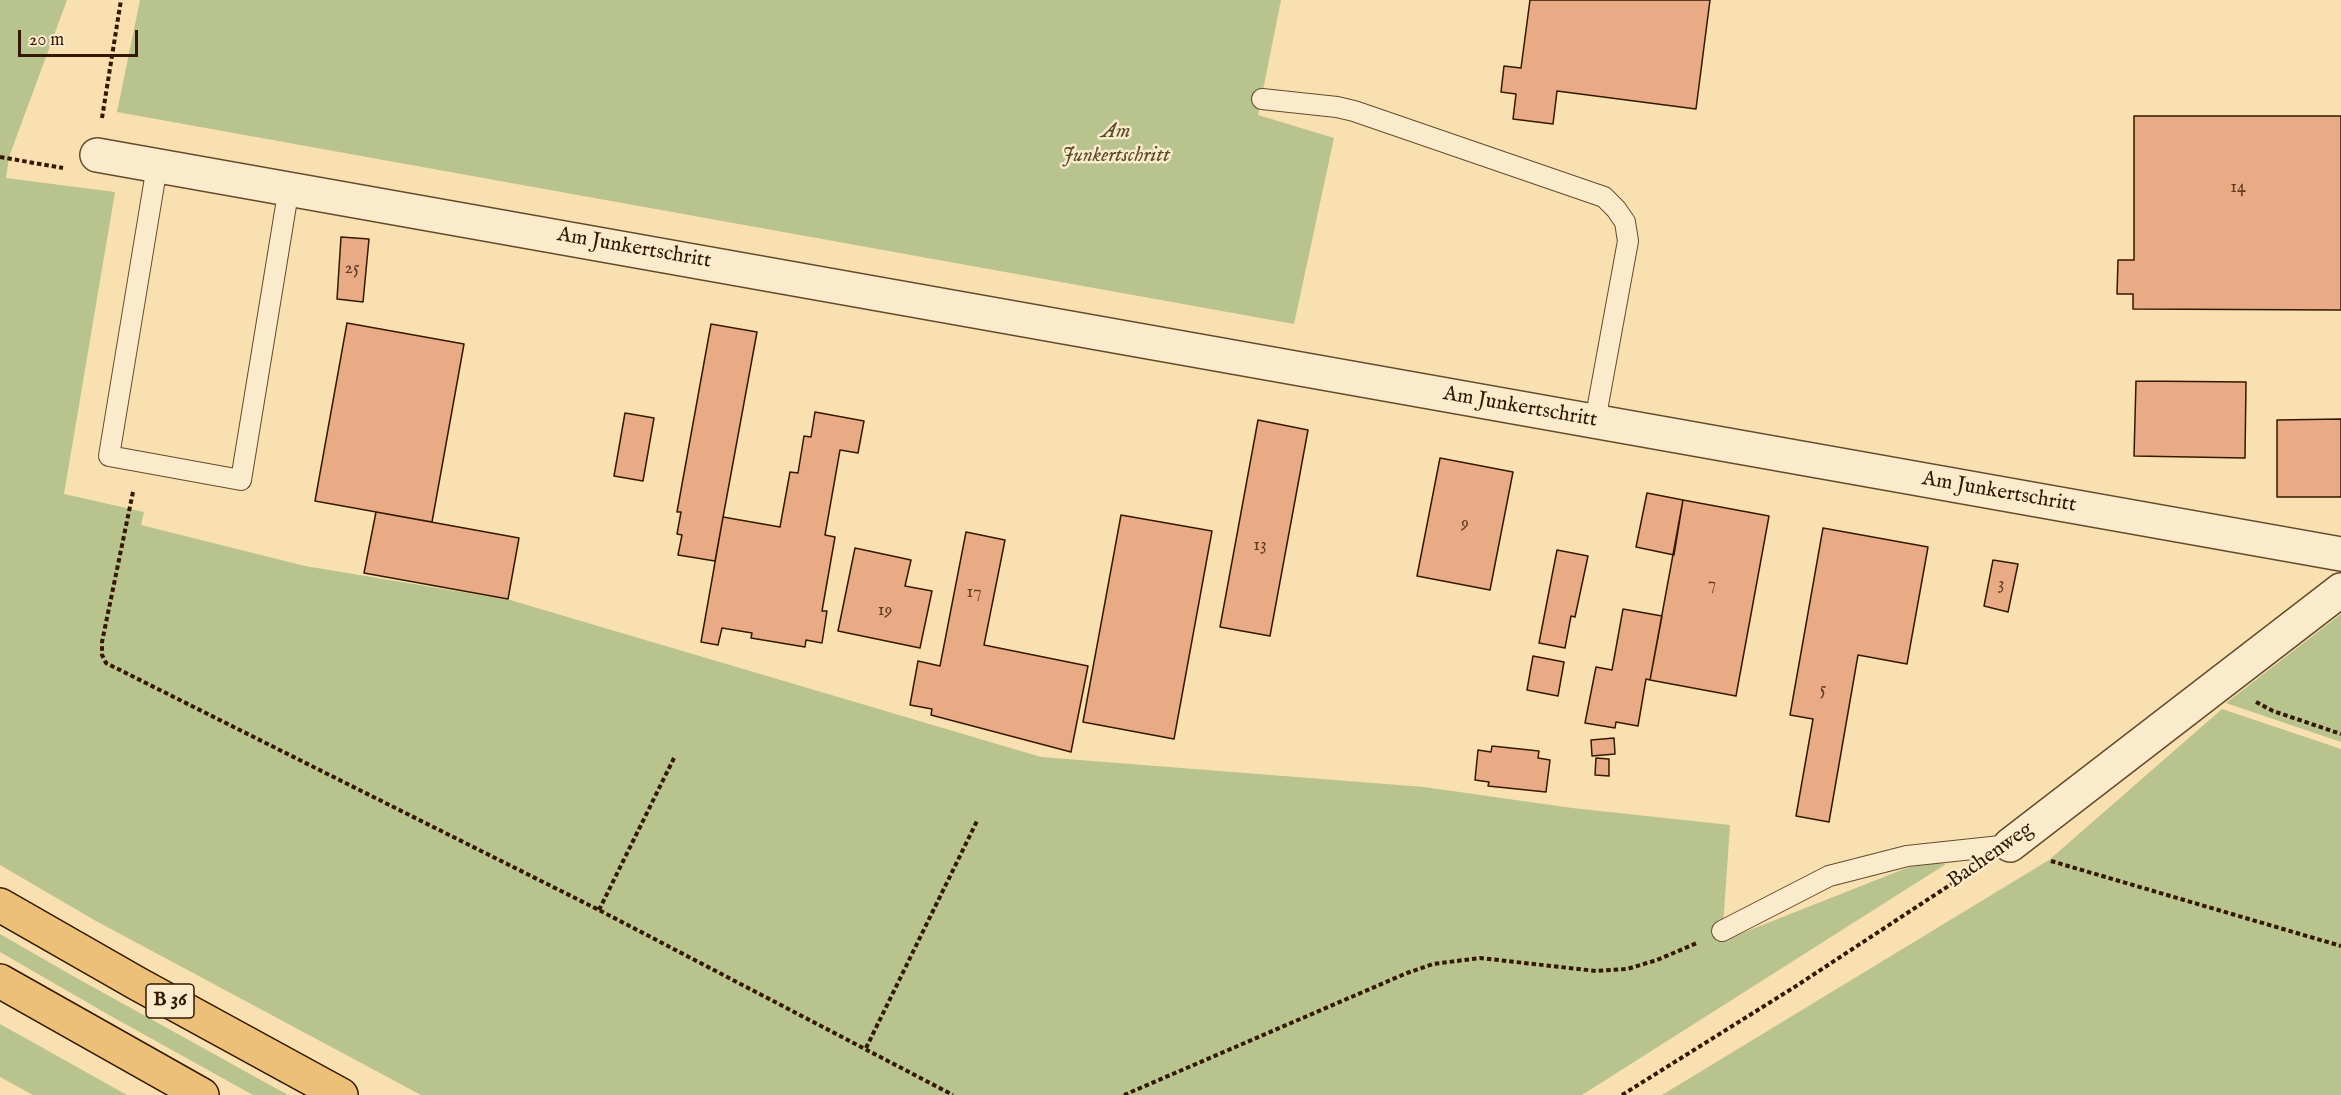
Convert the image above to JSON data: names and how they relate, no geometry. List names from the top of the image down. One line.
{"streets":{"highway":["B 36"],"street":["Am Junkertschritt","Bachenweg"]},"parks":["Am Junkertschritt"],"house_numbers":["14","25","9","13","7","3","17","19","5"],"scale_bar":"20 m"}
